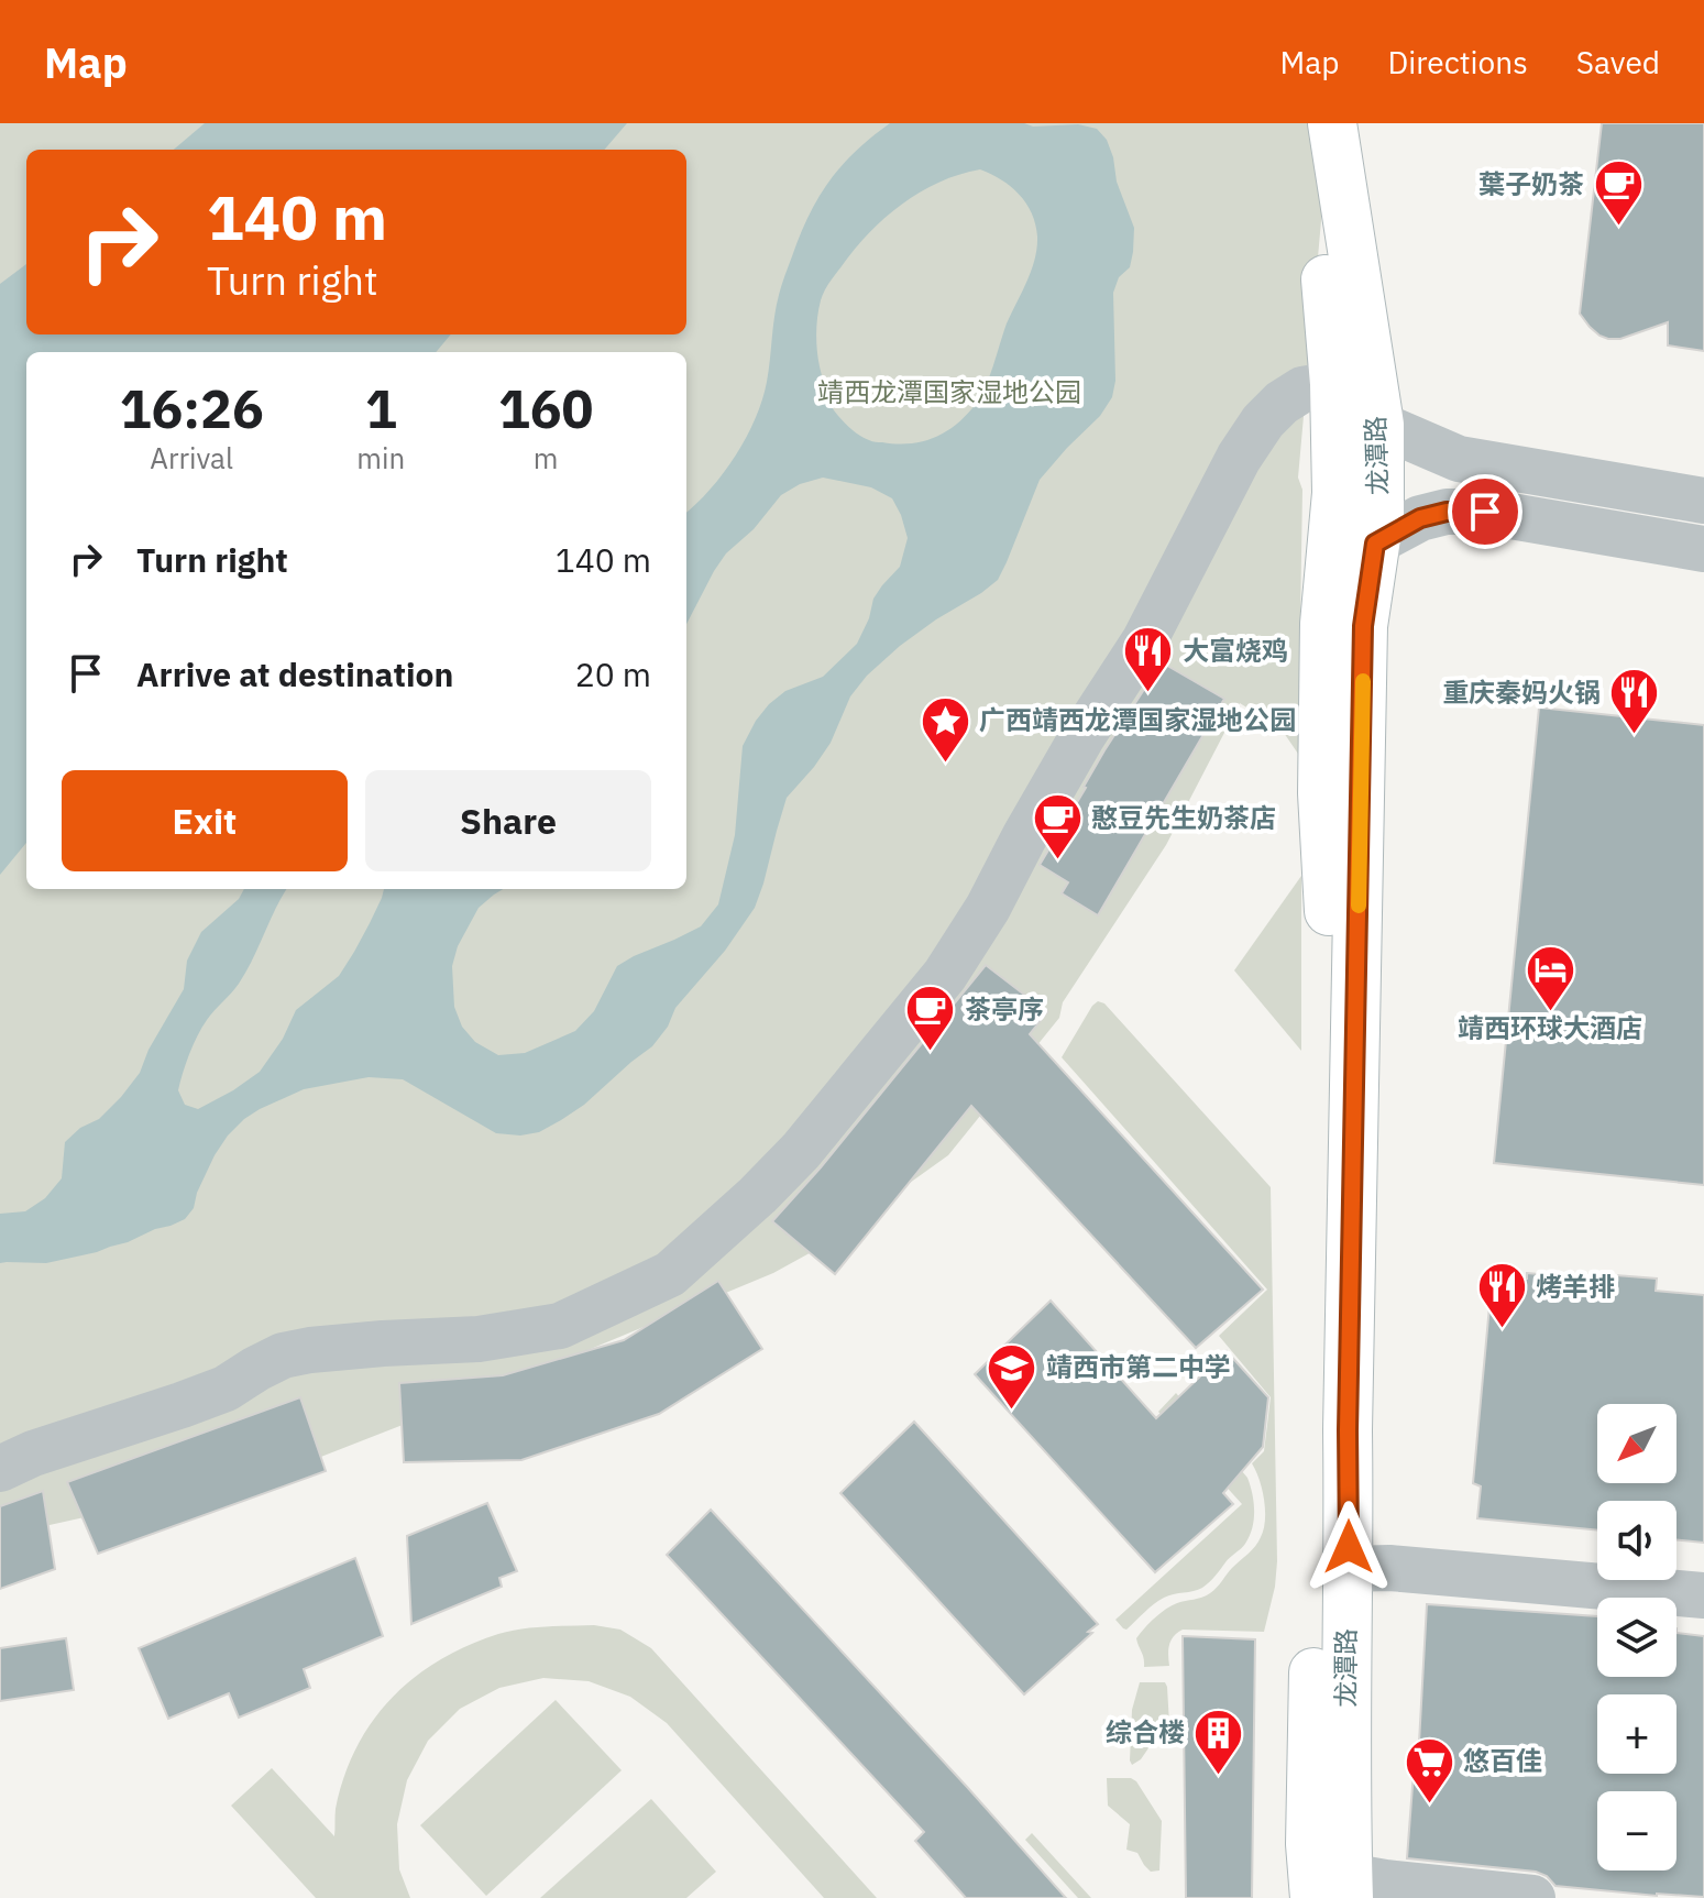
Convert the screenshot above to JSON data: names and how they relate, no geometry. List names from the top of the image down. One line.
{"streets":{"main road":["龙潭路"]},"parks":["靖西龙潭国家湿地公园"],"places":{"cafe":["葉子奶茶","憨豆先生奶茶店","茶亭序"],"restaurant":["大富烧鸡","重庆秦妈火锅","烤羊排"],"place":["广西靖西龙潭国家湿地公园"],"hotel":["靖西环球大酒店"],"school or university":["靖西市第二中学"],"building":["综合楼"],"supermarket":["悠百佳"]},"north":"bottom left","page":{"header":"Map","nav":["Map","Directions","Saved"],"turn":["140 m","Turn right"],"eta":["16:26","Arrival","1","min","160","m"],"list":[{"name":"Turn right","value":"140 m"},{"name":"Arrive at destination","value":"20 m"}],"buttons":["Exit","Share"],"map_buttons":["+","−"]}}
